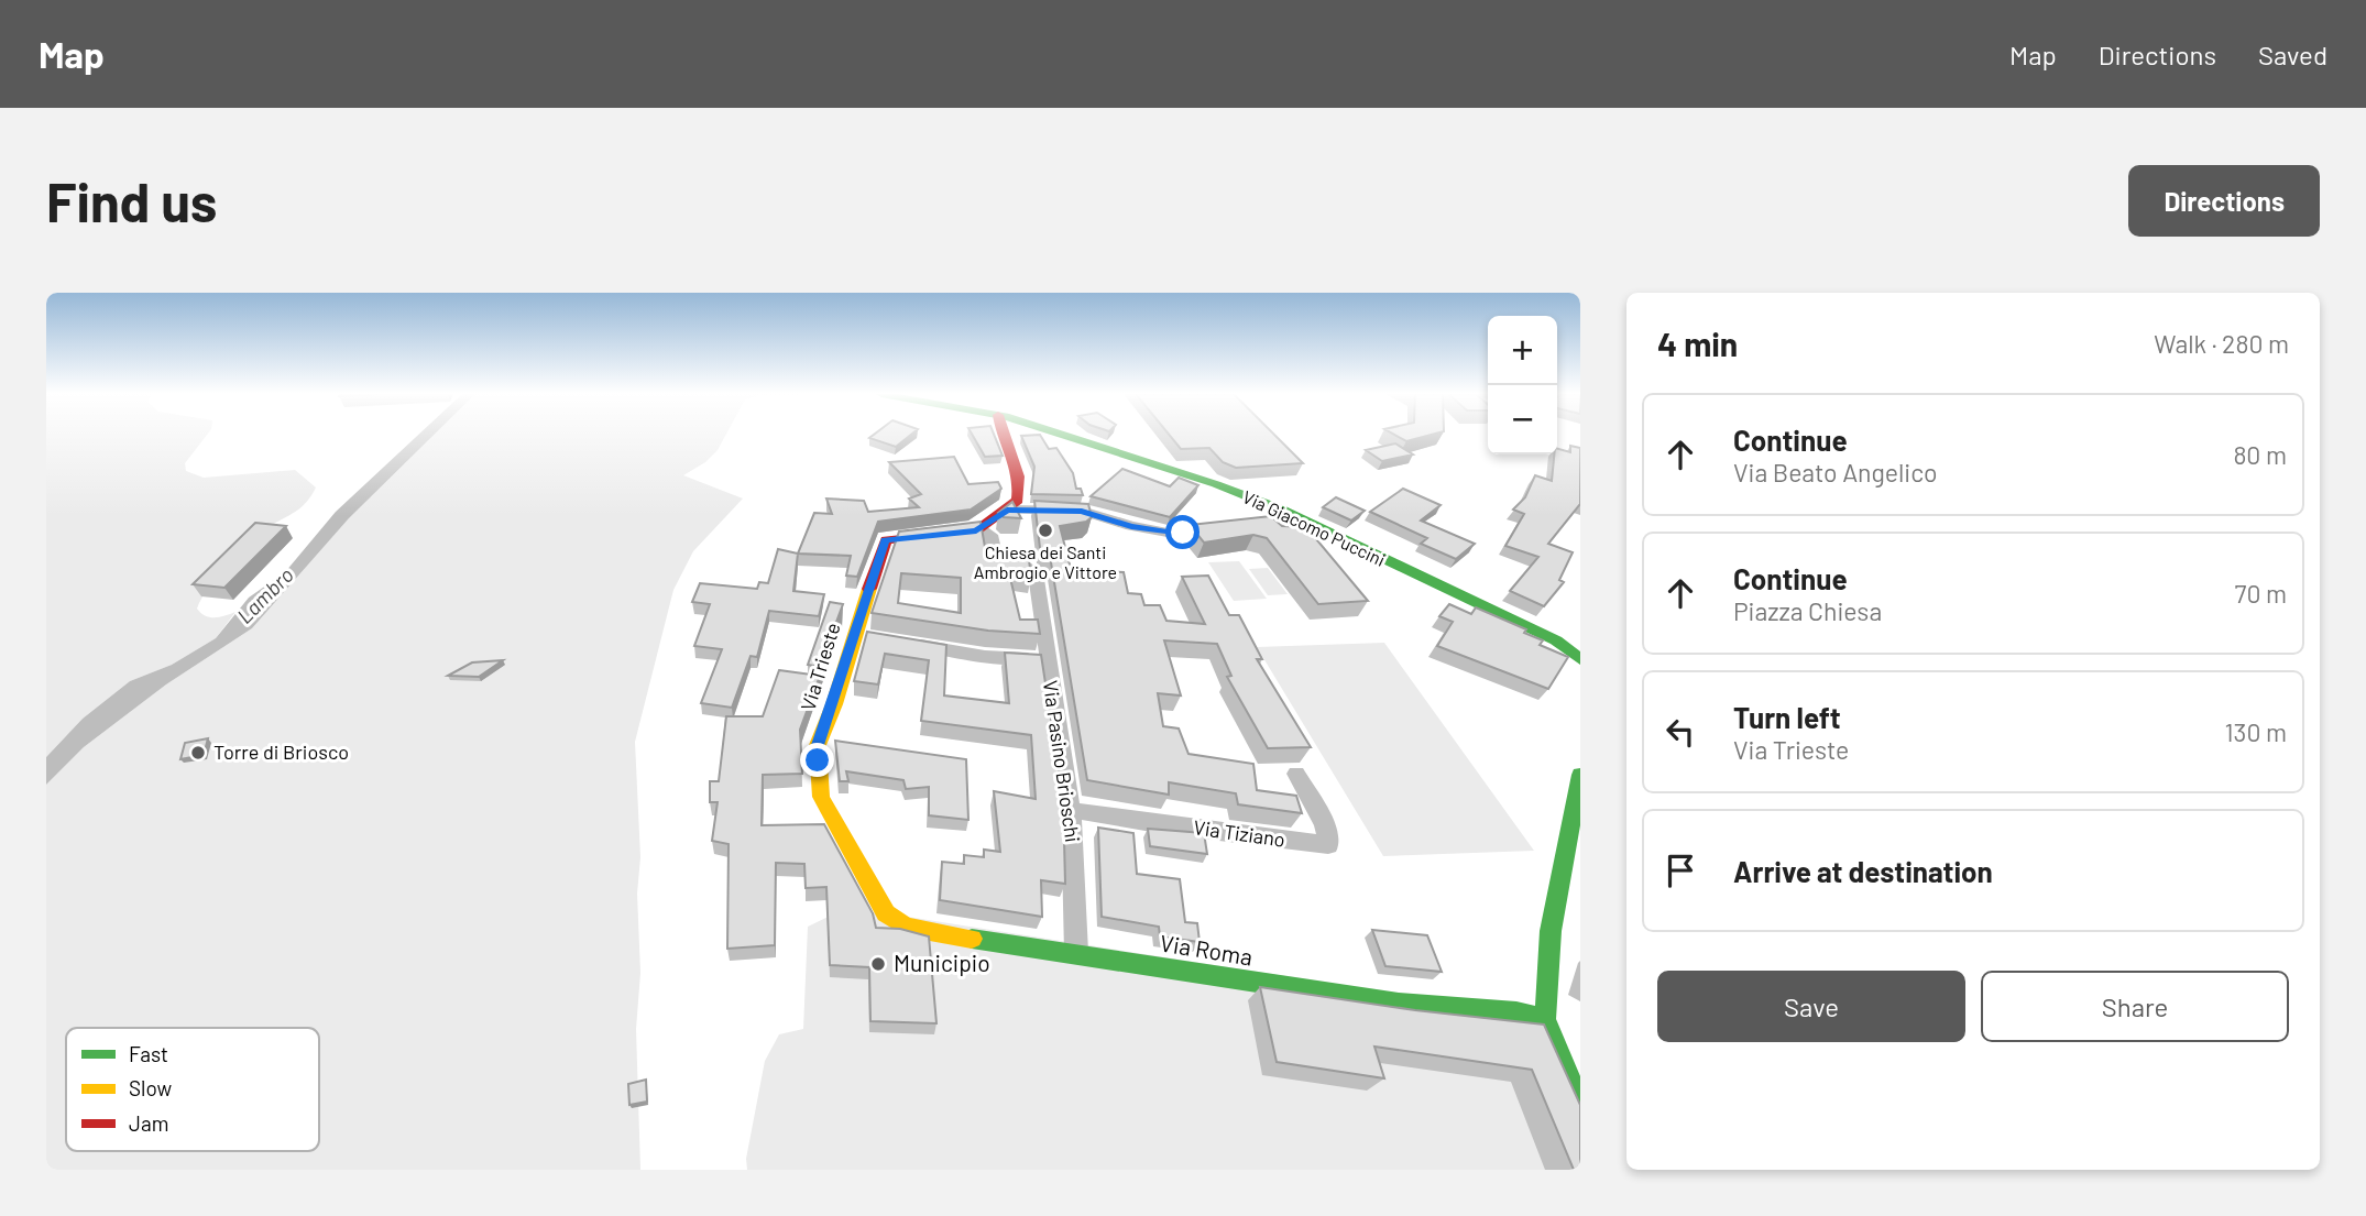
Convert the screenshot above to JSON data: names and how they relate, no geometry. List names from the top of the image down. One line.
{"streets":{"street":["Via Giacomo Puccini","Via Trieste","Via Pasino Brioschi","Via Tiziano","Via Roma"]},"crossings":[["Via Trieste","Via Pasino Brioschi"],["Via Trieste","Via Roma"],["Via Pasino Brioschi","Via Tiziano"],["Via Pasino Brioschi","Via Roma"]],"water":["Lambro"],"places":["Chiesa dei Santi Ambrogio e Vittore","Torre di Briosco","Municipio"],"legend":["Fast","Slow","Jam"],"page":{"header":"Map","nav":["Map","Directions","Saved"],"buttons":["Directions",["Save","Share"]],"title":"Find us","heading":["4 min","Walk · 280 m"],"map_buttons":["+","−"],"list":[["Continue","Via Beato Angelico","80 m"],["Continue","Piazza Chiesa","70 m"],["Turn left","Via Trieste","130 m"],"Arrive at destination"]}}
